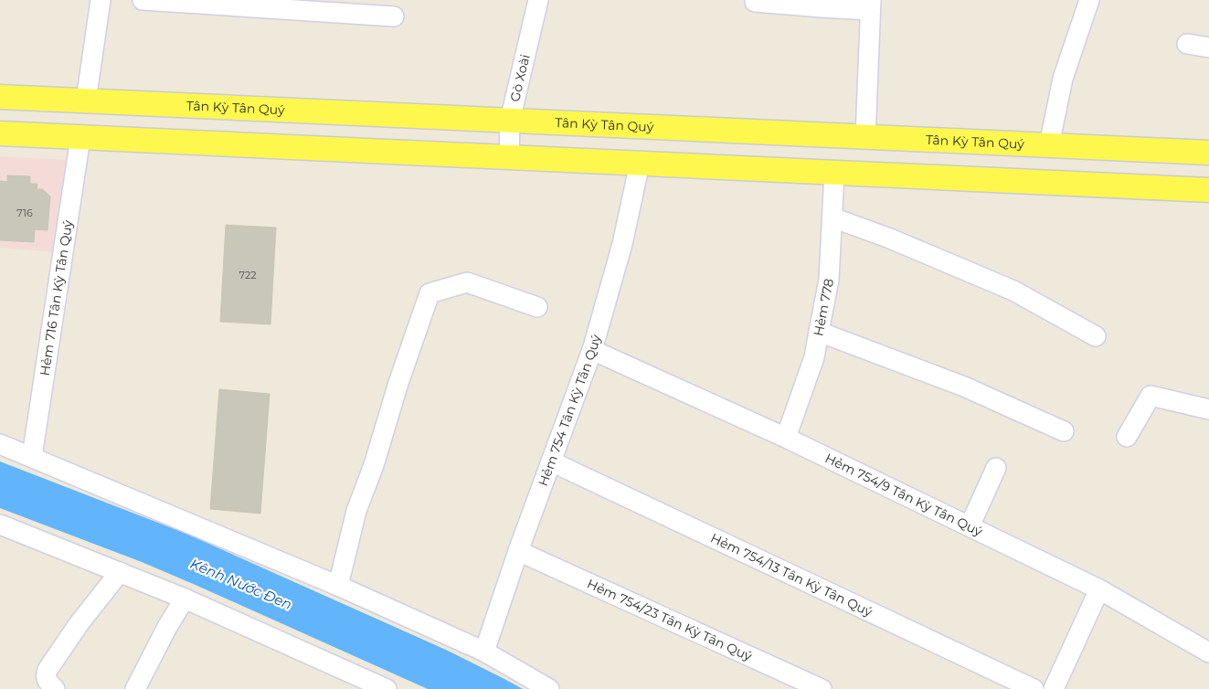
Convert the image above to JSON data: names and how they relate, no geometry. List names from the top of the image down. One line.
{"streets":{"main road":["Tân Kỳ Tân Quý"],"street":["Gò Xoài","Hẻm 716 Tân Kỳ Tân Quý","Hẻm 778","Hẻm 754 Tân Kỳ Tân Quý","Hẻm 754/9 Tân Kỳ Tân Quý","Hẻm 754/13 Tân Kỳ Tân Quý","Hẻm 754/23 Tân Kỳ Tân Quý"]},"crossings":[["Gò Xoài","Tân Kỳ Tân Quý"],["Hẻm 778","Hẻm 754/9 Tân Kỳ Tân Quý"],["Hẻm 754 Tân Kỳ Tân Quý","Hẻm 754/9 Tân Kỳ Tân Quý"],["Hẻm 754 Tân Kỳ Tân Quý","Hẻm 754/13 Tân Kỳ Tân Quý"],["Hẻm 754 Tân Kỳ Tân Quý","Hẻm 754/23 Tân Kỳ Tân Quý"]],"water":["Kênh Nước Đen"],"house_numbers":["716","722"]}
